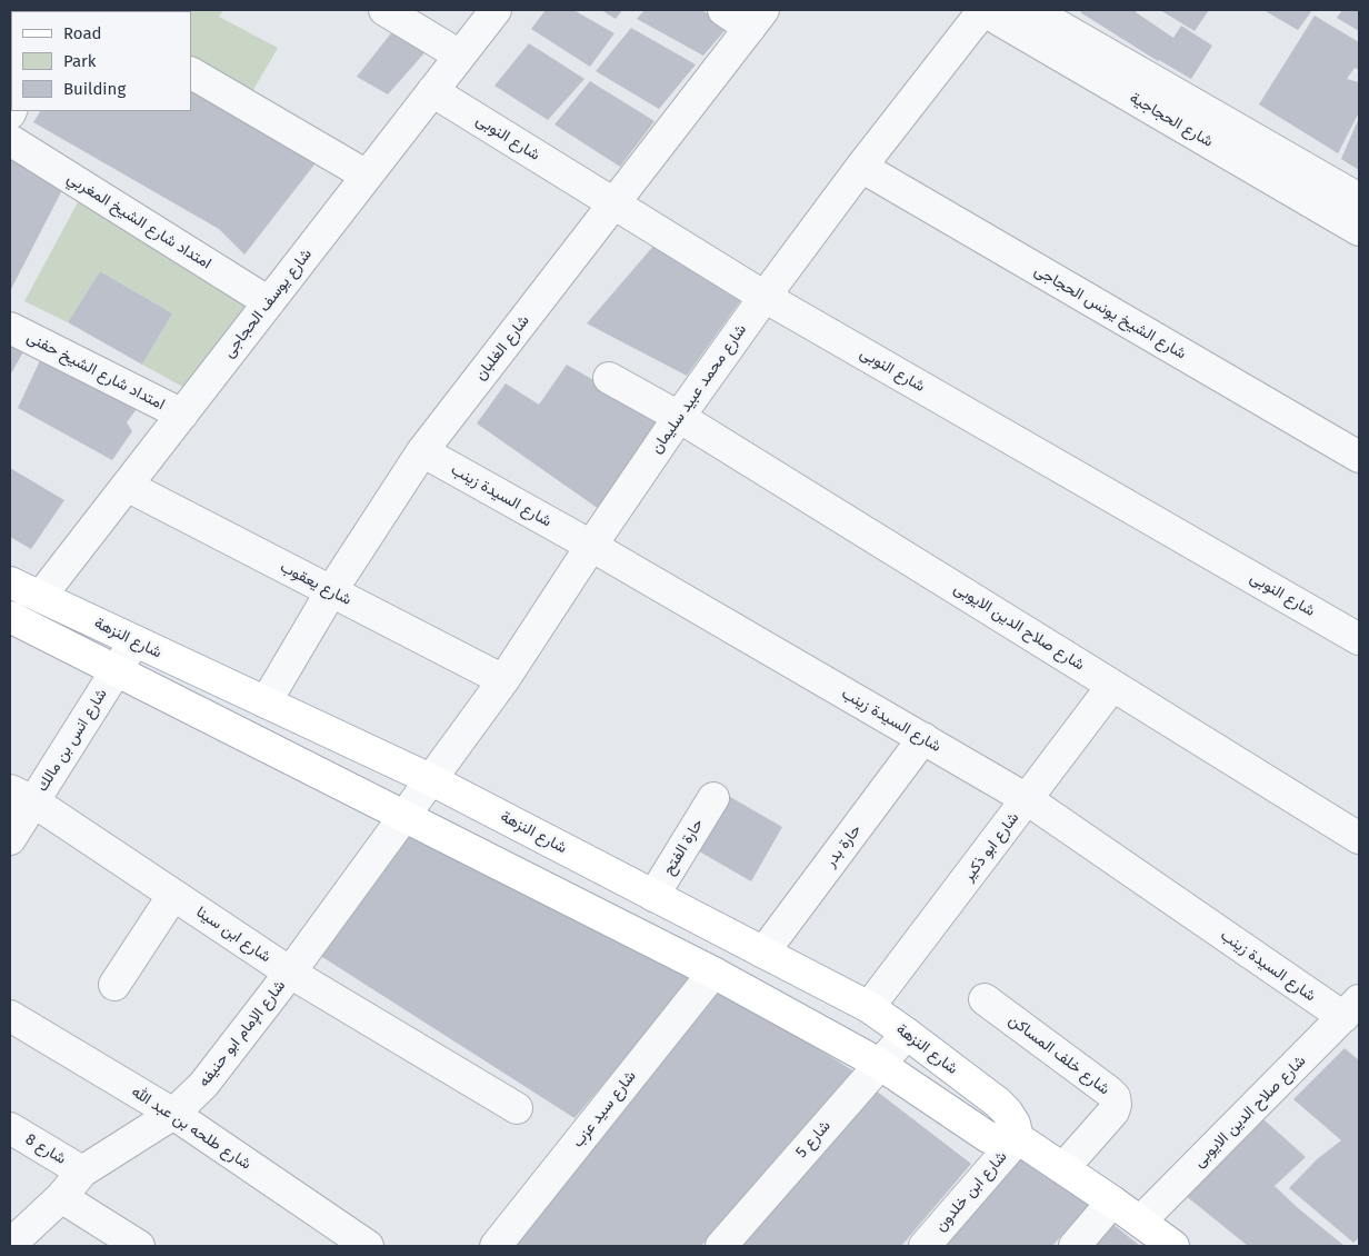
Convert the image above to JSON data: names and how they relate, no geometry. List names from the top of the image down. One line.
{"streets":{"main road":["شارع النزهة"],"street":["شارع الحجاجية","شارع النوبى","امتداد شارع الشيخ المغربي","شارع يوسف الحجاجى","شارع الشيخ يونس الحجاجى","شارع الغلبان","امتداد شارع الشيخ حفنى","شارع محمد عبيد سليمان","شارع السيدة زينب","شارع يعقوب","شارع صلاح الدين الايوبى","شارع انس بن مالك","حارة بدر","حارة الفتح","شارع ابو ذكير","شارع ابن سينا","شارع الإمام ابو حنيفه","شارع خلف المساكن","شارع سيد عزب","شارع طلحه بن عبد الله","شارع 5","شارع 8","شارع ابن خلدون"]},"crossings":[["شارع الحجاجية","شارع محمد عبيد سليمان"],["شارع النوبى","شارع يوسف الحجاجى"],["شارع النوبى","شارع الغلبان"],["شارع النوبى","شارع محمد عبيد سليمان"],["امتداد شارع الشيخ المغربي","شارع يوسف الحجاجى"],["شارع يوسف الحجاجى","امتداد شارع الشيخ حفنى"],["شارع يوسف الحجاجى","شارع يعقوب"],["شارع يوسف الحجاجى","شارع النزهة"],["شارع الشيخ يونس الحجاجى","شارع محمد عبيد سليمان"],["شارع الغلبان","شارع السيدة زينب"],["شارع الغلبان","شارع يعقوب"],["شارع الغلبان","شارع النزهة"],["شارع محمد عبيد سليمان","شارع السيدة زينب"],["شارع محمد عبيد سليمان","شارع يعقوب"],["شارع محمد عبيد سليمان","شارع صلاح الدين الايوبى"],["شارع محمد عبيد سليمان","شارع النزهة"],["شارع محمد عبيد سليمان","شارع الإمام ابو حنيفه"],["شارع السيدة زينب","شارع صلاح الدين الايوبى"],["شارع السيدة زينب","حارة بدر"],["شارع السيدة زينب","شارع ابو ذكير"],["شارع صلاح الدين الايوبى","شارع ابو ذكير"],["شارع النزهة","شارع انس بن مالك"],["شارع النزهة","حارة بدر"],["شارع النزهة","حارة الفتح"],["شارع النزهة","شارع ابو ذكير"],["شارع النزهة","شارع الإمام ابو حنيفه"],["شارع النزهة","شارع 5"],["شارع النزهة","شارع ابن خلدون"],["شارع انس بن مالك","شارع ابن سينا"],["شارع ابن سينا","شارع الإمام ابو حنيفه"],["شارع الإمام ابو حنيفه","شارع طلحه بن عبد الله"],["شارع الإمام ابو حنيفه","شارع 8"]],"legend":["Road","Park","Building"]}
